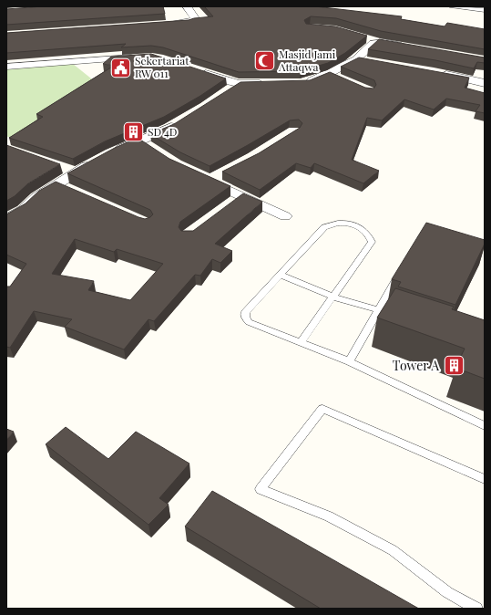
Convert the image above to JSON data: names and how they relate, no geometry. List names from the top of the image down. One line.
{"places":{"mosque":["Masjid Jami Attaqwa"],"public building":["Sekertariat RW 011"],"building":["SD 4D","Tower A"]}}
